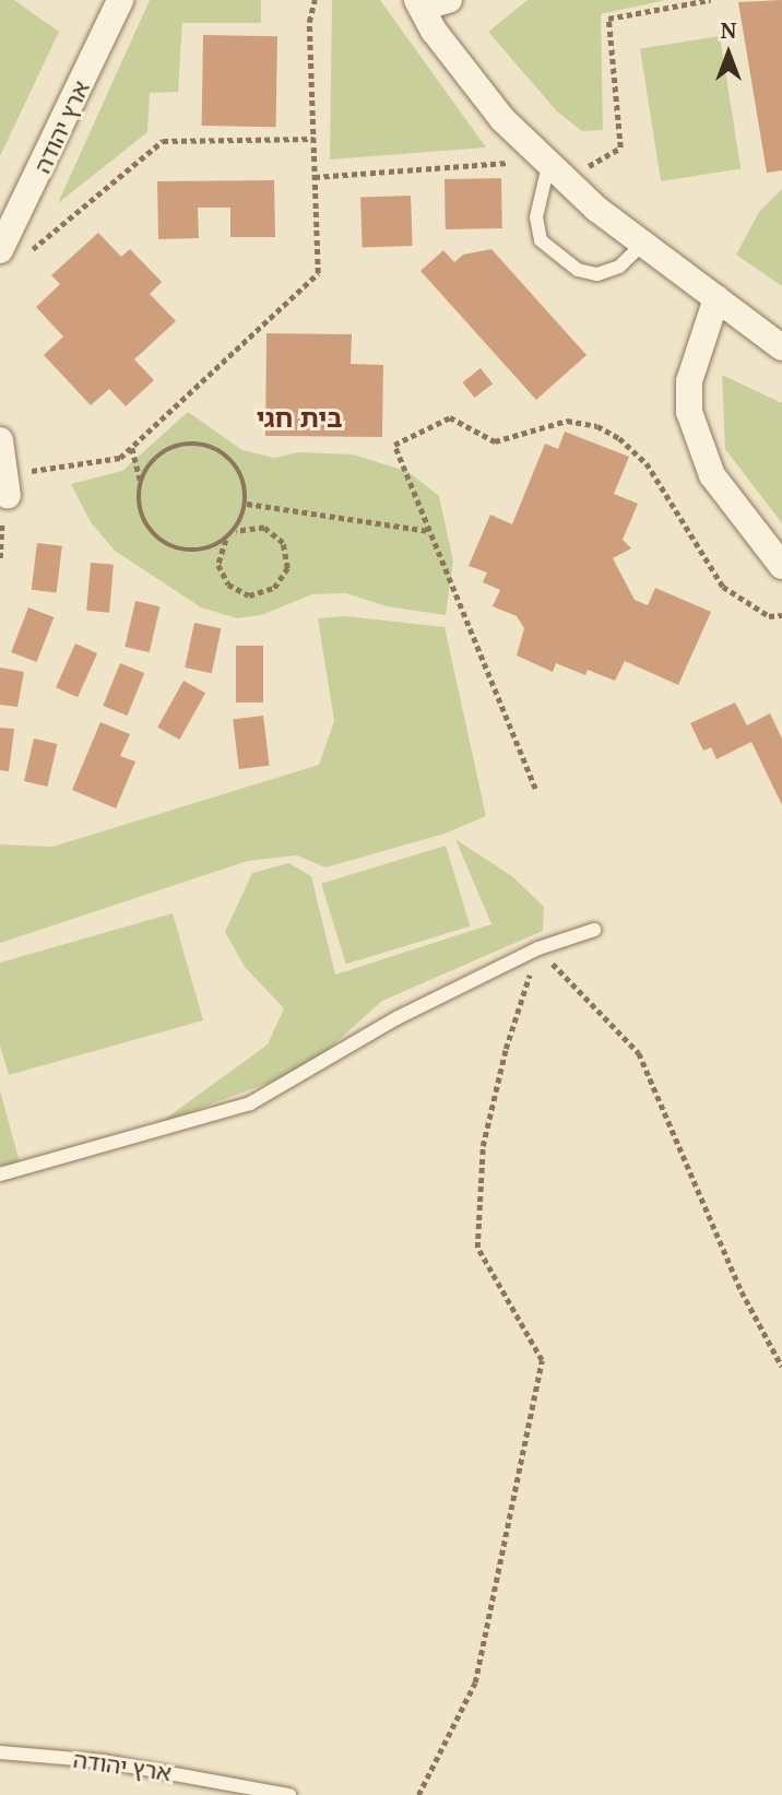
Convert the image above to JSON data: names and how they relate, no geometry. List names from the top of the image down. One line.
{"streets":{"street":["ארץ יהודה"]},"districts":["בית חגי"],"north":"top"}
